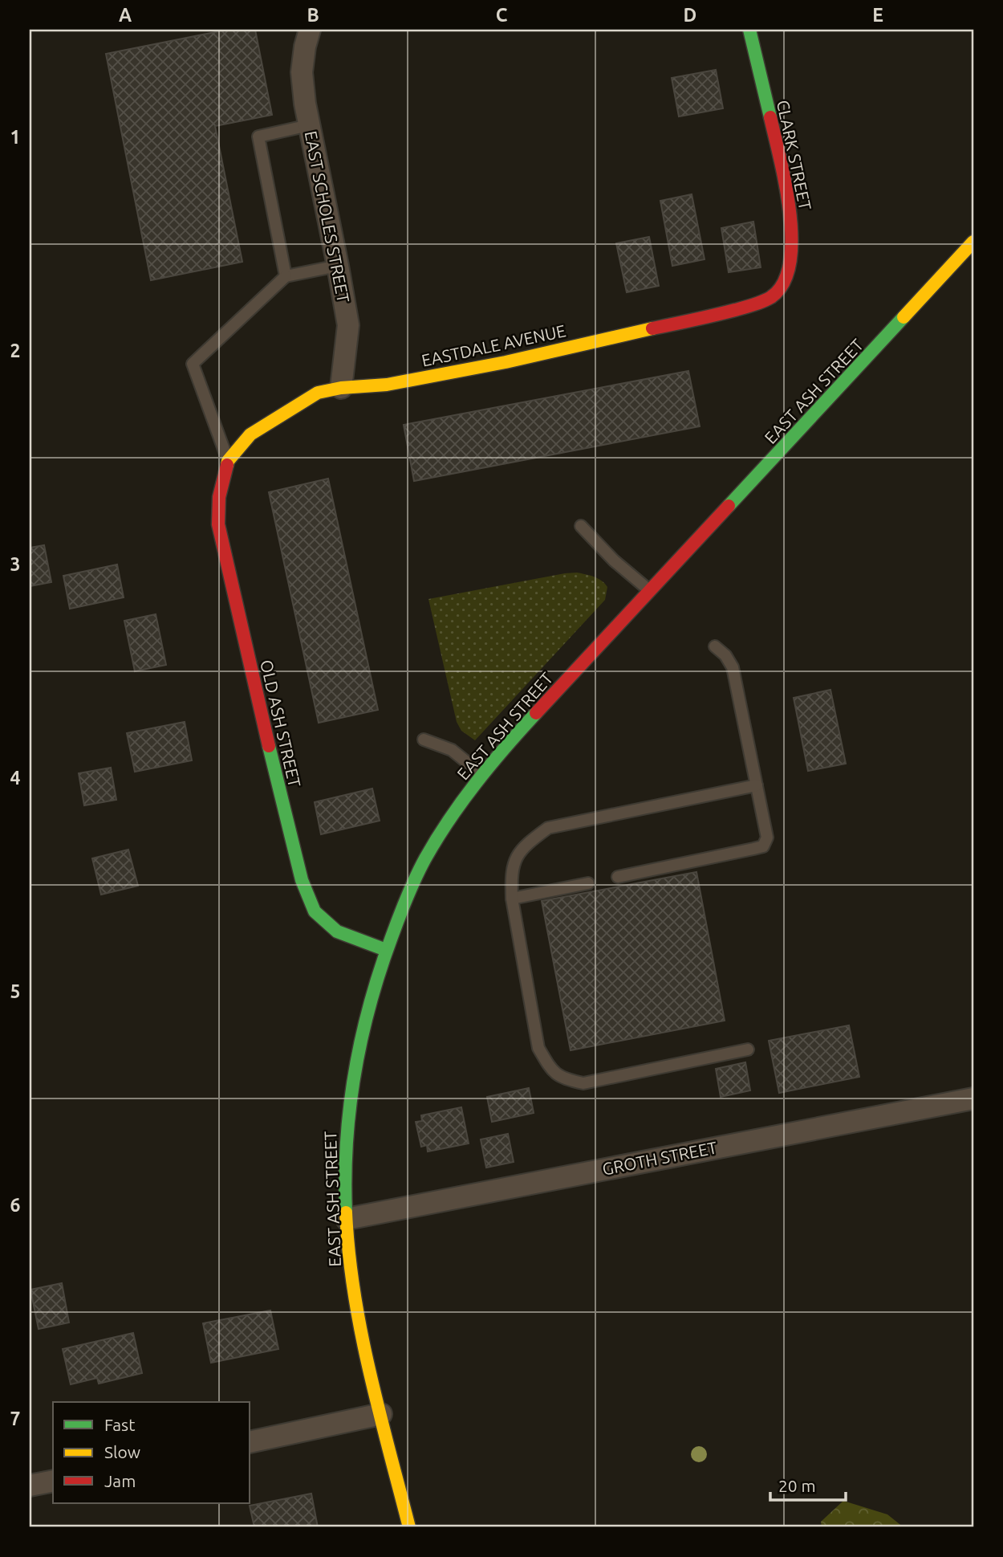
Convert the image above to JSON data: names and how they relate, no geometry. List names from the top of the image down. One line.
{"streets":{"street":["CLARK STREET","EAST SCHOLES STREET","EASTDALE AVENUE","EAST ASH STREET","OLD ASH STREET","GROTH STREET"]},"crossings":[["CLARK STREET","EASTDALE AVENUE"],["EAST SCHOLES STREET","EASTDALE AVENUE"],["EASTDALE AVENUE","OLD ASH STREET"],["EAST ASH STREET","OLD ASH STREET"],["EAST ASH STREET","GROTH STREET"]],"legend":["Fast","Slow","Jam"],"scale_bar":"20 m","grid":{"columns":["A","B","C","D","E"],"rows":["1","2","3","4","5","6","7"]}}
